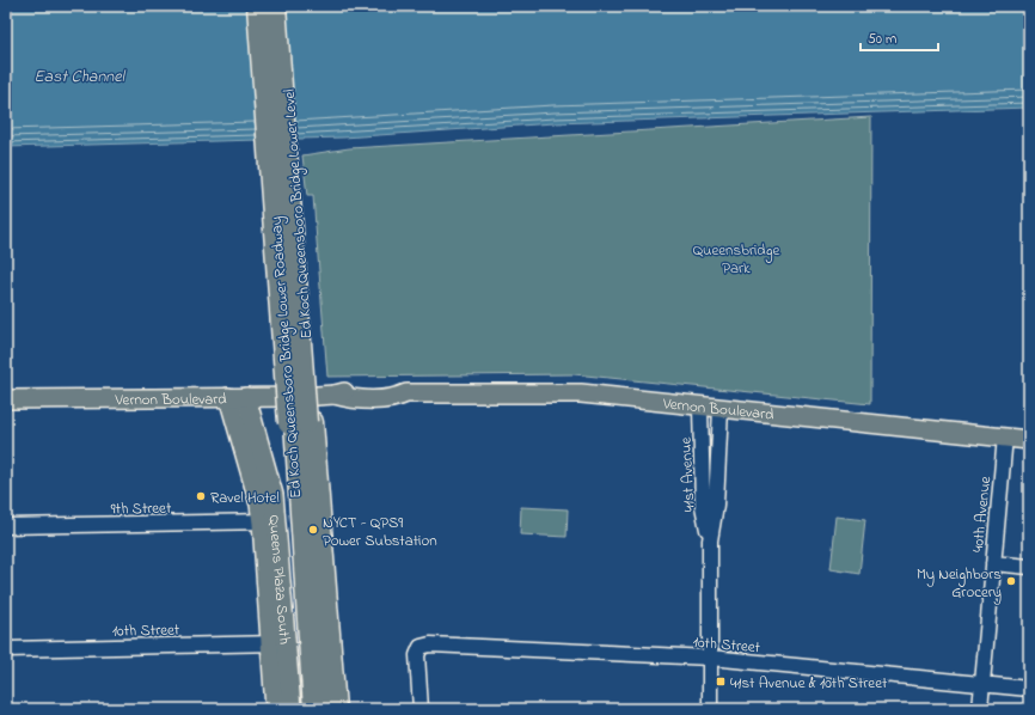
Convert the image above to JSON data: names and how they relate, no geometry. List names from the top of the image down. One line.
{"streets":{"highway":["Ed Koch Queensboro Bridge Lower Level","Ed Koch Queensboro Bridge Lower Roadway"],"main road":["Vernon Boulevard","Queens Plaza South"],"street":["41st Avenue","9th Street","40th Avenue","10th Street"]},"crossings":[["Vernon Boulevard","41st Avenue"],["Vernon Boulevard","40th Avenue"],["Vernon Boulevard","Queens Plaza South"],["41st Avenue","10th Street"],["9th Street","Queens Plaza South"],["40th Avenue","10th Street"],["Queens Plaza South","10th Street"]],"water":["East Channel"],"parks":["Queensbridge Park"],"places":{"other":["Ravel Hotel","NYCT - QPS9 Power Substation","My Neighbors Grocery"],"transit":["41st Avenue & 10th Street"]},"scale_bar":"50 m"}
